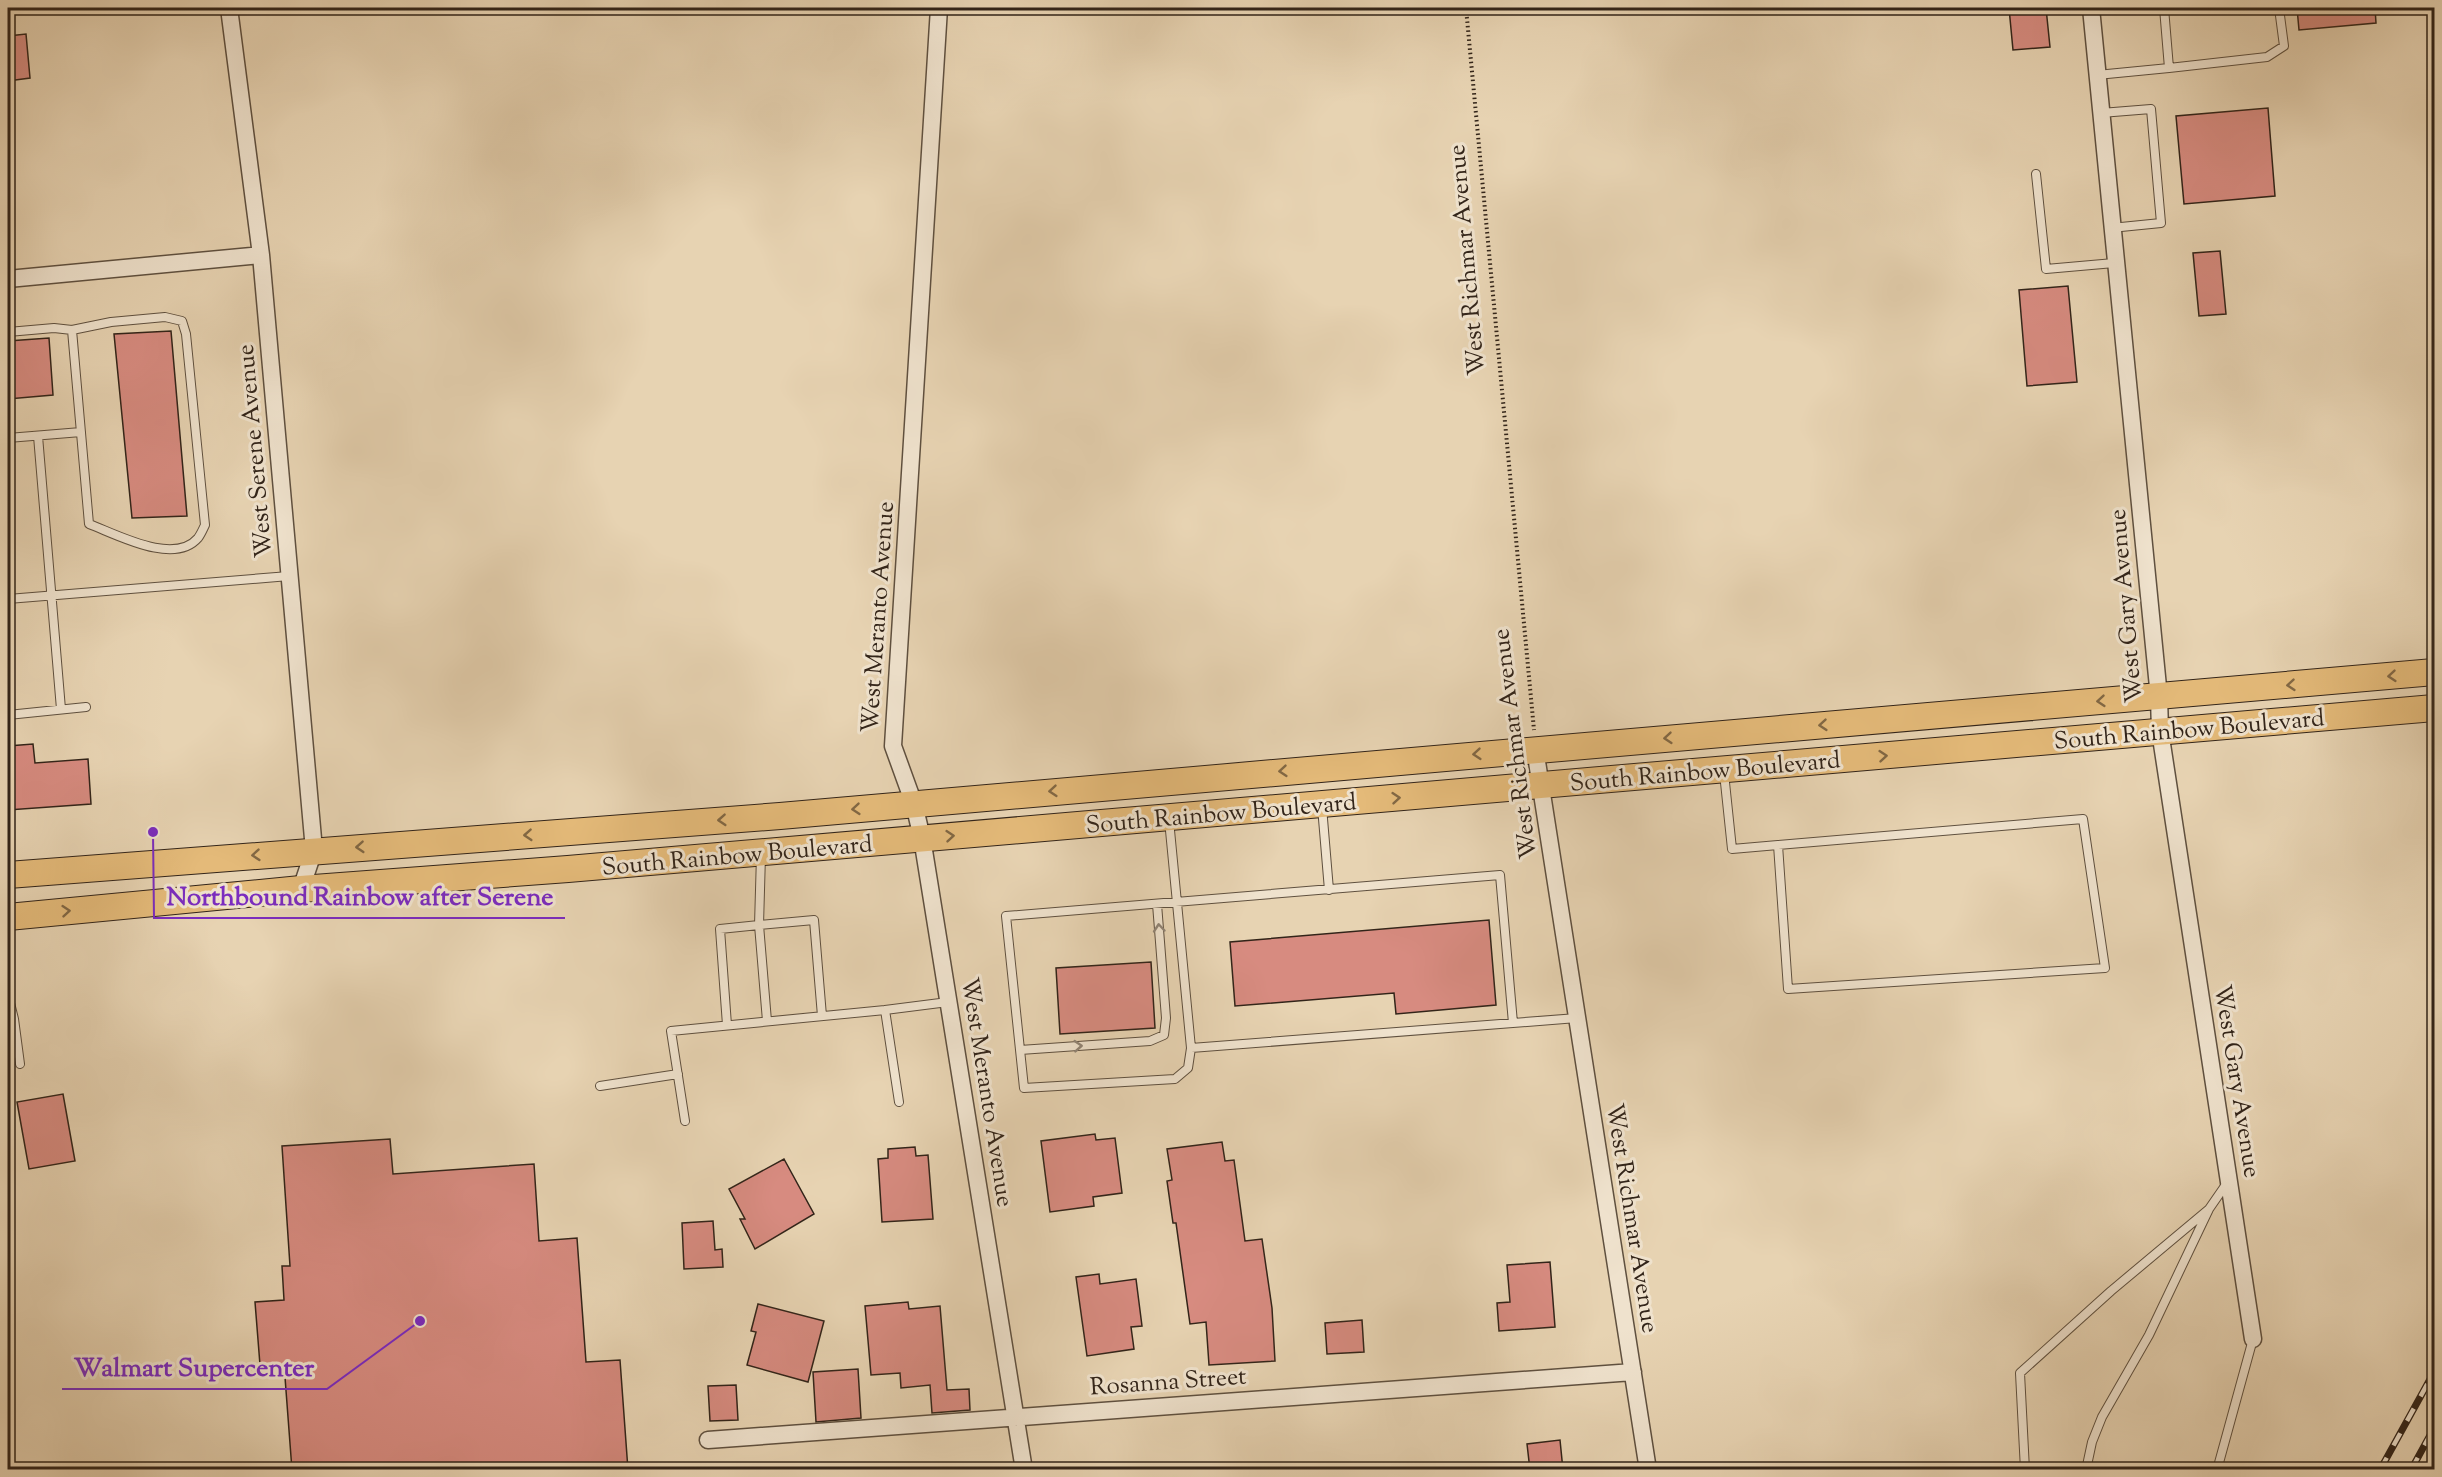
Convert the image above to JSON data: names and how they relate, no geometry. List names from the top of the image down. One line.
{"streets":{"main road":["South Rainbow Boulevard"],"street":["West Richmar Avenue","West Serene Avenue","West Gary Avenue","West Meranto Avenue","Rosanna Street"]},"crossings":[["West Richmar Avenue","South Rainbow Boulevard"],["West Richmar Avenue","Rosanna Street"],["West Serene Avenue","South Rainbow Boulevard"],["West Gary Avenue","South Rainbow Boulevard"],["West Meranto Avenue","South Rainbow Boulevard"],["West Meranto Avenue","Rosanna Street"]],"places":["Northbound Rainbow after Serene","Walmart Supercenter"]}
